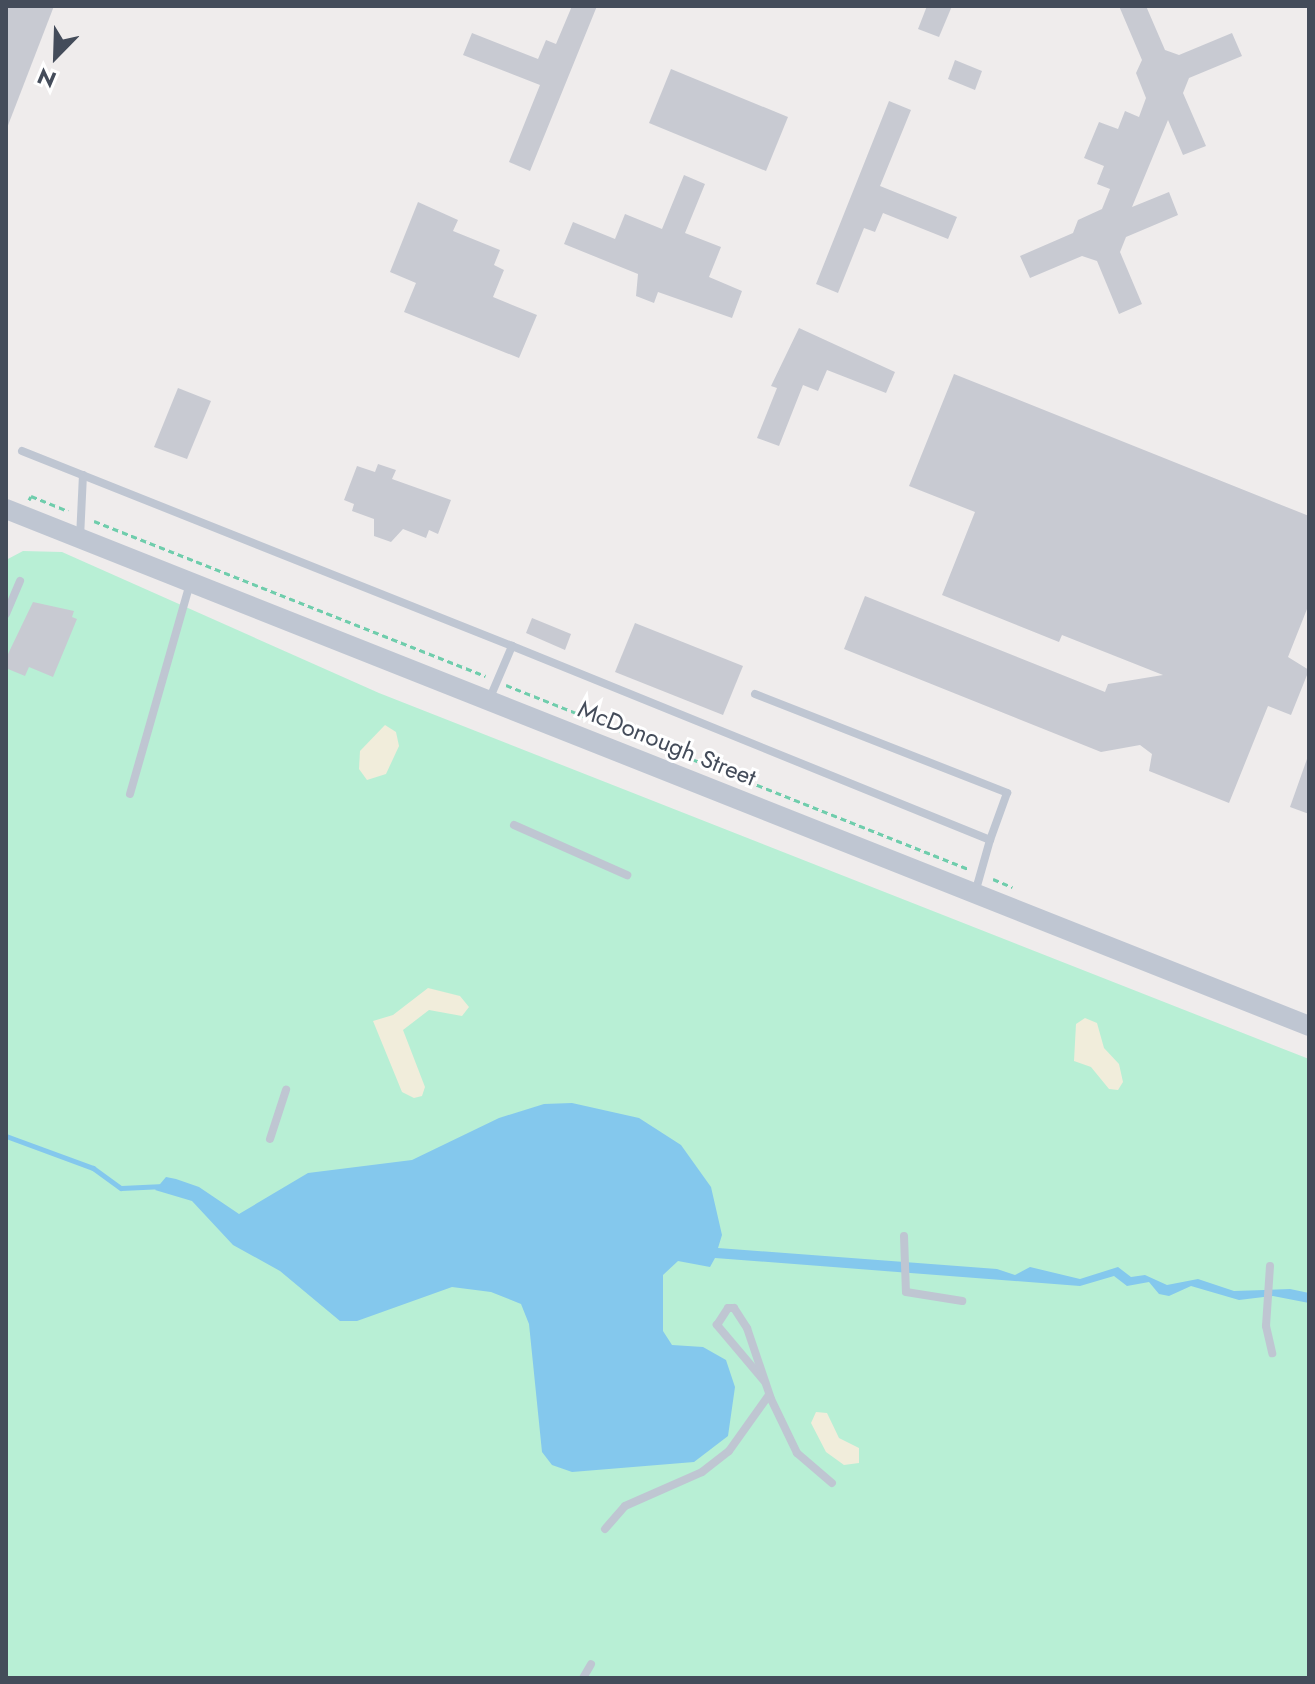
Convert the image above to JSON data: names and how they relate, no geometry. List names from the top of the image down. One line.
{"streets":{"street":["McDonough Street"]},"north":"bottom left"}
